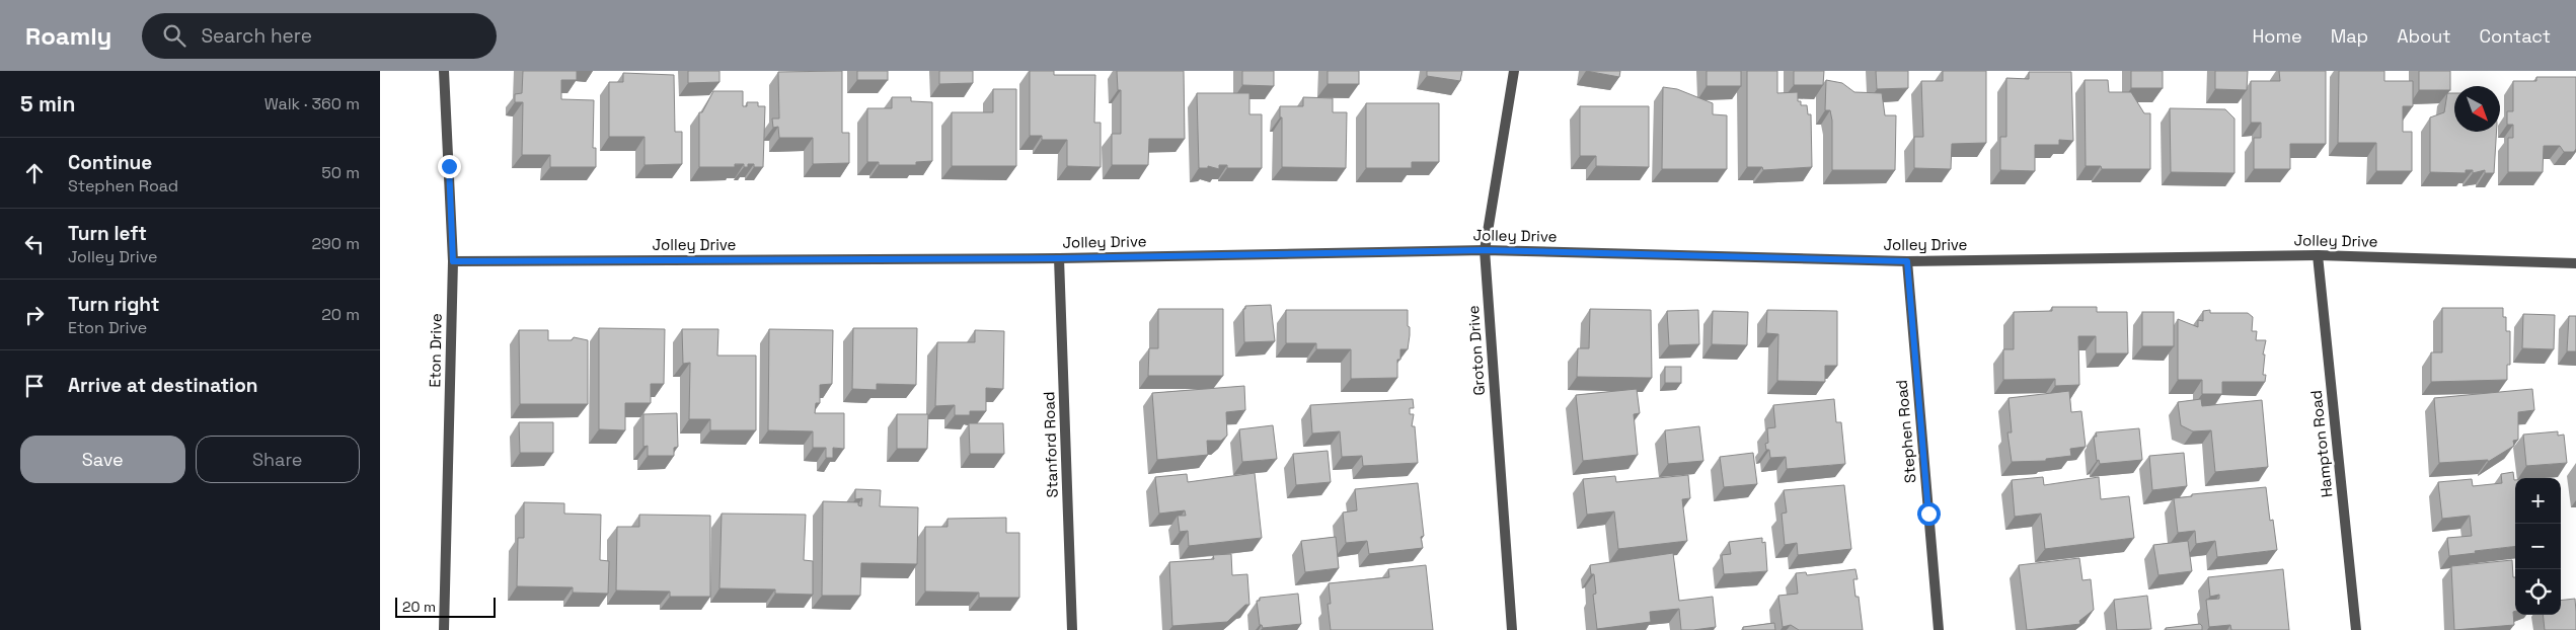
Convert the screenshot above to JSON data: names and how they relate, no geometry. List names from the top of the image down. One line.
{"streets":{"street":["Jolley Drive","Eton Drive","Groton Drive","Stephen Road","Hampton Road","Stanford Road"]},"crossings":[["Jolley Drive","Eton Drive"],["Jolley Drive","Groton Drive"],["Jolley Drive","Stephen Road"],["Jolley Drive","Hampton Road"],["Jolley Drive","Stanford Road"]],"scale_bar":"20 m","north":"bottom right","page":{"header":"Roamly","search":"Search here","nav":["Home","Map","About","Contact"],"heading":["5 min","Walk · 360 m"],"list":[["Continue","Stephen Road","50 m"],["Turn left","Jolley Drive","290 m"],["Turn right","Eton Drive","20 m"],"Arrive at destination"],"buttons":["Save","Share"],"map_buttons":["+","−"],"scale":"20 m"}}
